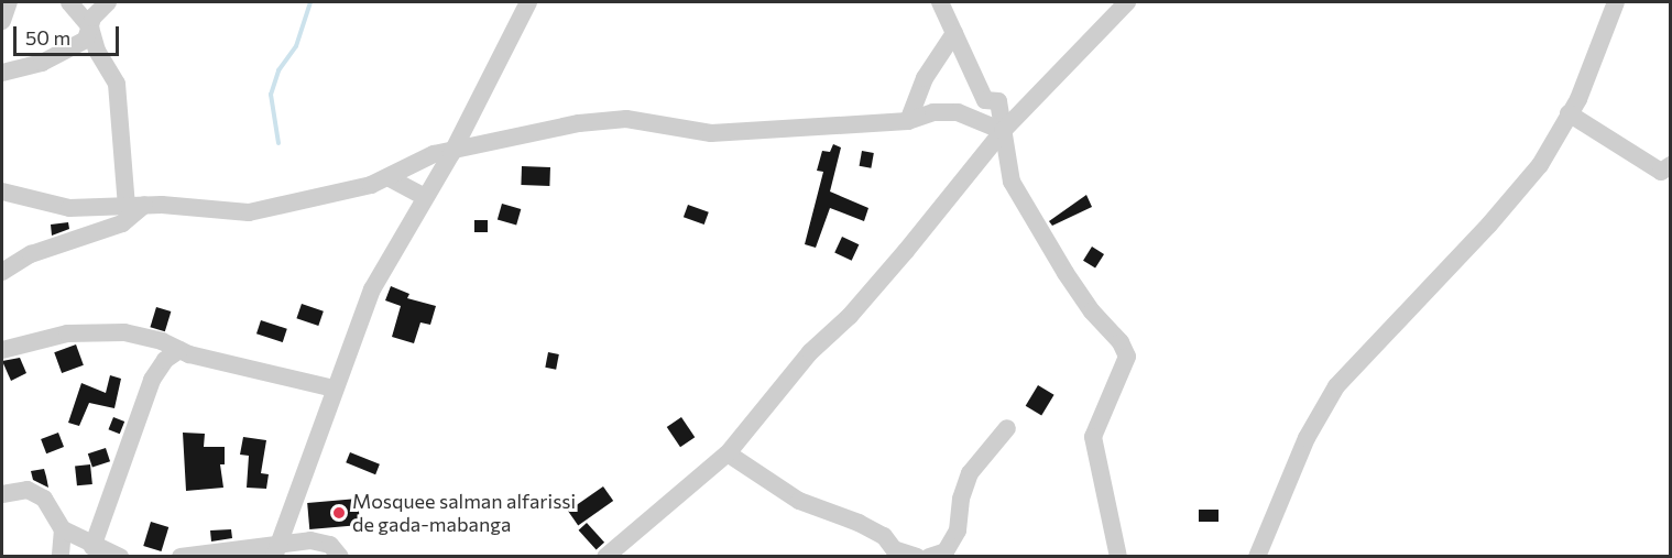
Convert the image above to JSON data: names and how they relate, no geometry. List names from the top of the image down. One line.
{"places":["Mosquee salman alfarissi de gada-mabanga"],"scale_bar":"50 m"}
